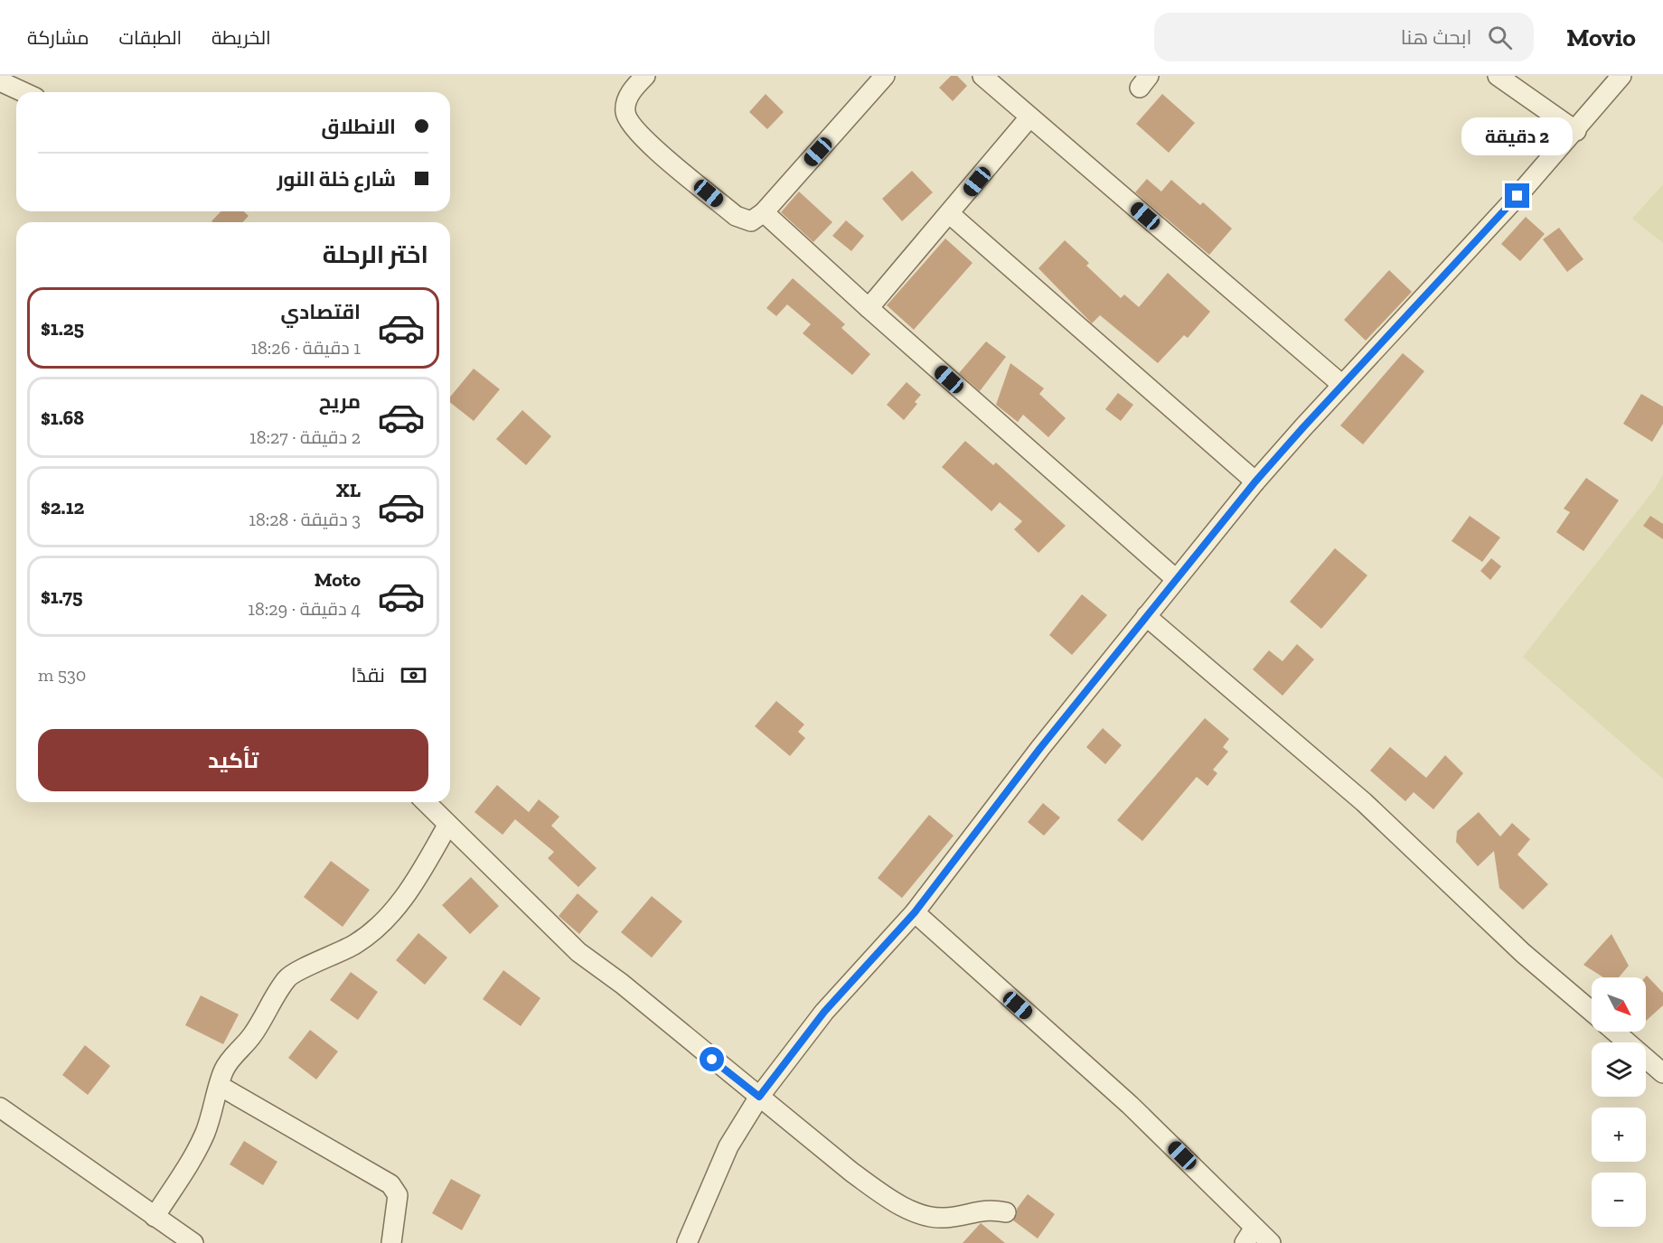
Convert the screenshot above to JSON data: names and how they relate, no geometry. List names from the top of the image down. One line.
{"north":"bottom right","page":{"header":"Movio","search":"ابحث هنا","nav":["الخريطة","الطبقات","مشاركة"],"banner":["الانطلاق","شارع خلة النور"],"bubble":"2 دقيقة","heading":"اختر الرحلة","list":[{"name":"اقتصادي","note":"1 دقيقة · 18:26","value":"$1.25"},{"name":"مريح","note":"2 دقيقة · 18:27","value":"$1.68"},{"name":"XL","note":"3 دقيقة · 18:28","value":"$2.12"},{"name":"Moto","note":"4 دقيقة · 18:29","value":"$1.75"}],"pay":["نقدًا","530 m"],"buttons":"تأكيد","map_buttons":["+","−"]}}
